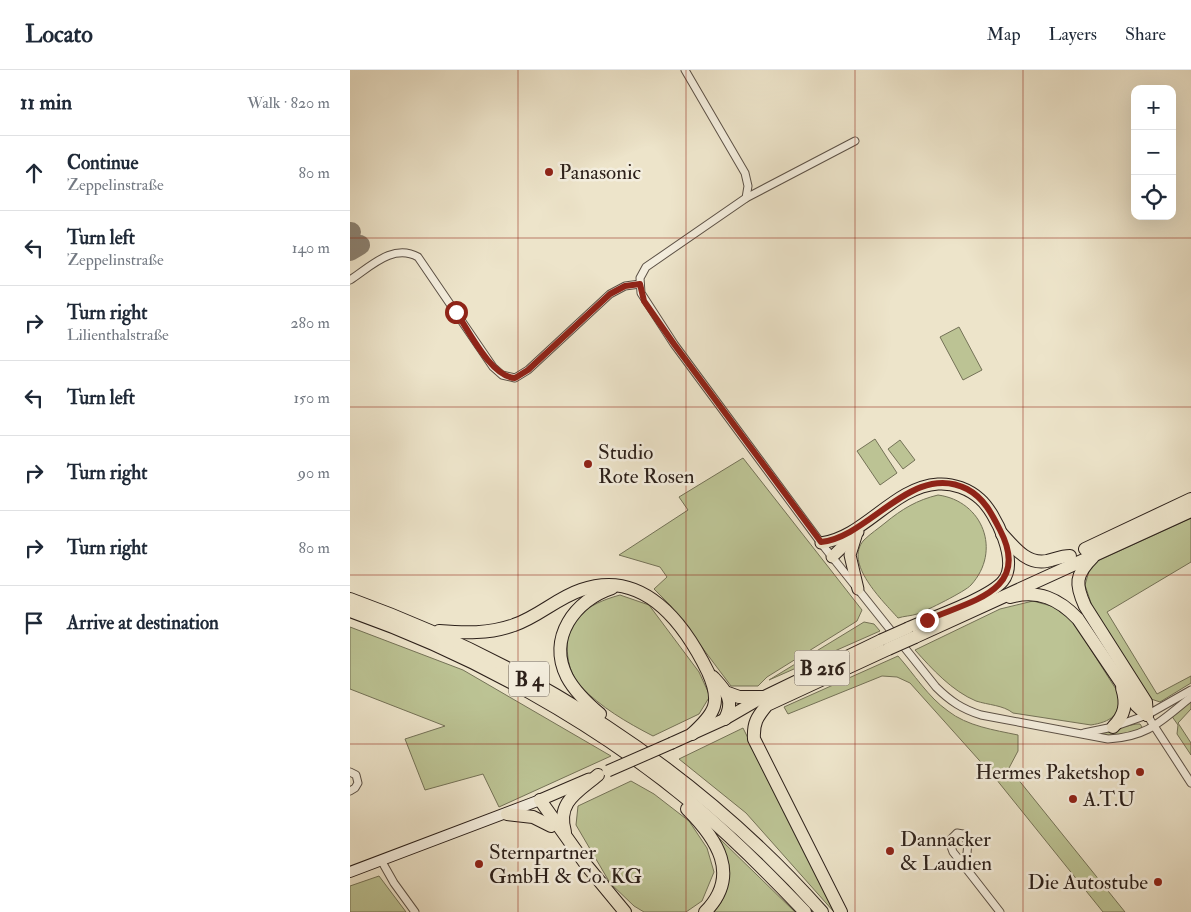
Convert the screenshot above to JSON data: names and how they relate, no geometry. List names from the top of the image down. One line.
{"streets":{"highway":["B 216","B 4"]},"places":["Panasonic","Studio Rote Rosen","Hermes Paketshop","A.T.U","Dannacker & Laudien","Sternpartner GmbH & Co. KG","Die Autostube"],"page":{"header":"Locato","nav":["Map","Layers","Share"],"heading":["11 min","Walk · 820 m"],"map_buttons":["+","−"],"list":[["Continue","Zeppelinstraße","80 m"],["Turn left","Zeppelinstraße","140 m"],["Turn right","Lilienthalstraße","280 m"],["Turn left","150 m"],["Turn right","90 m"],["Turn right","80 m"],"Arrive at destination"]}}
